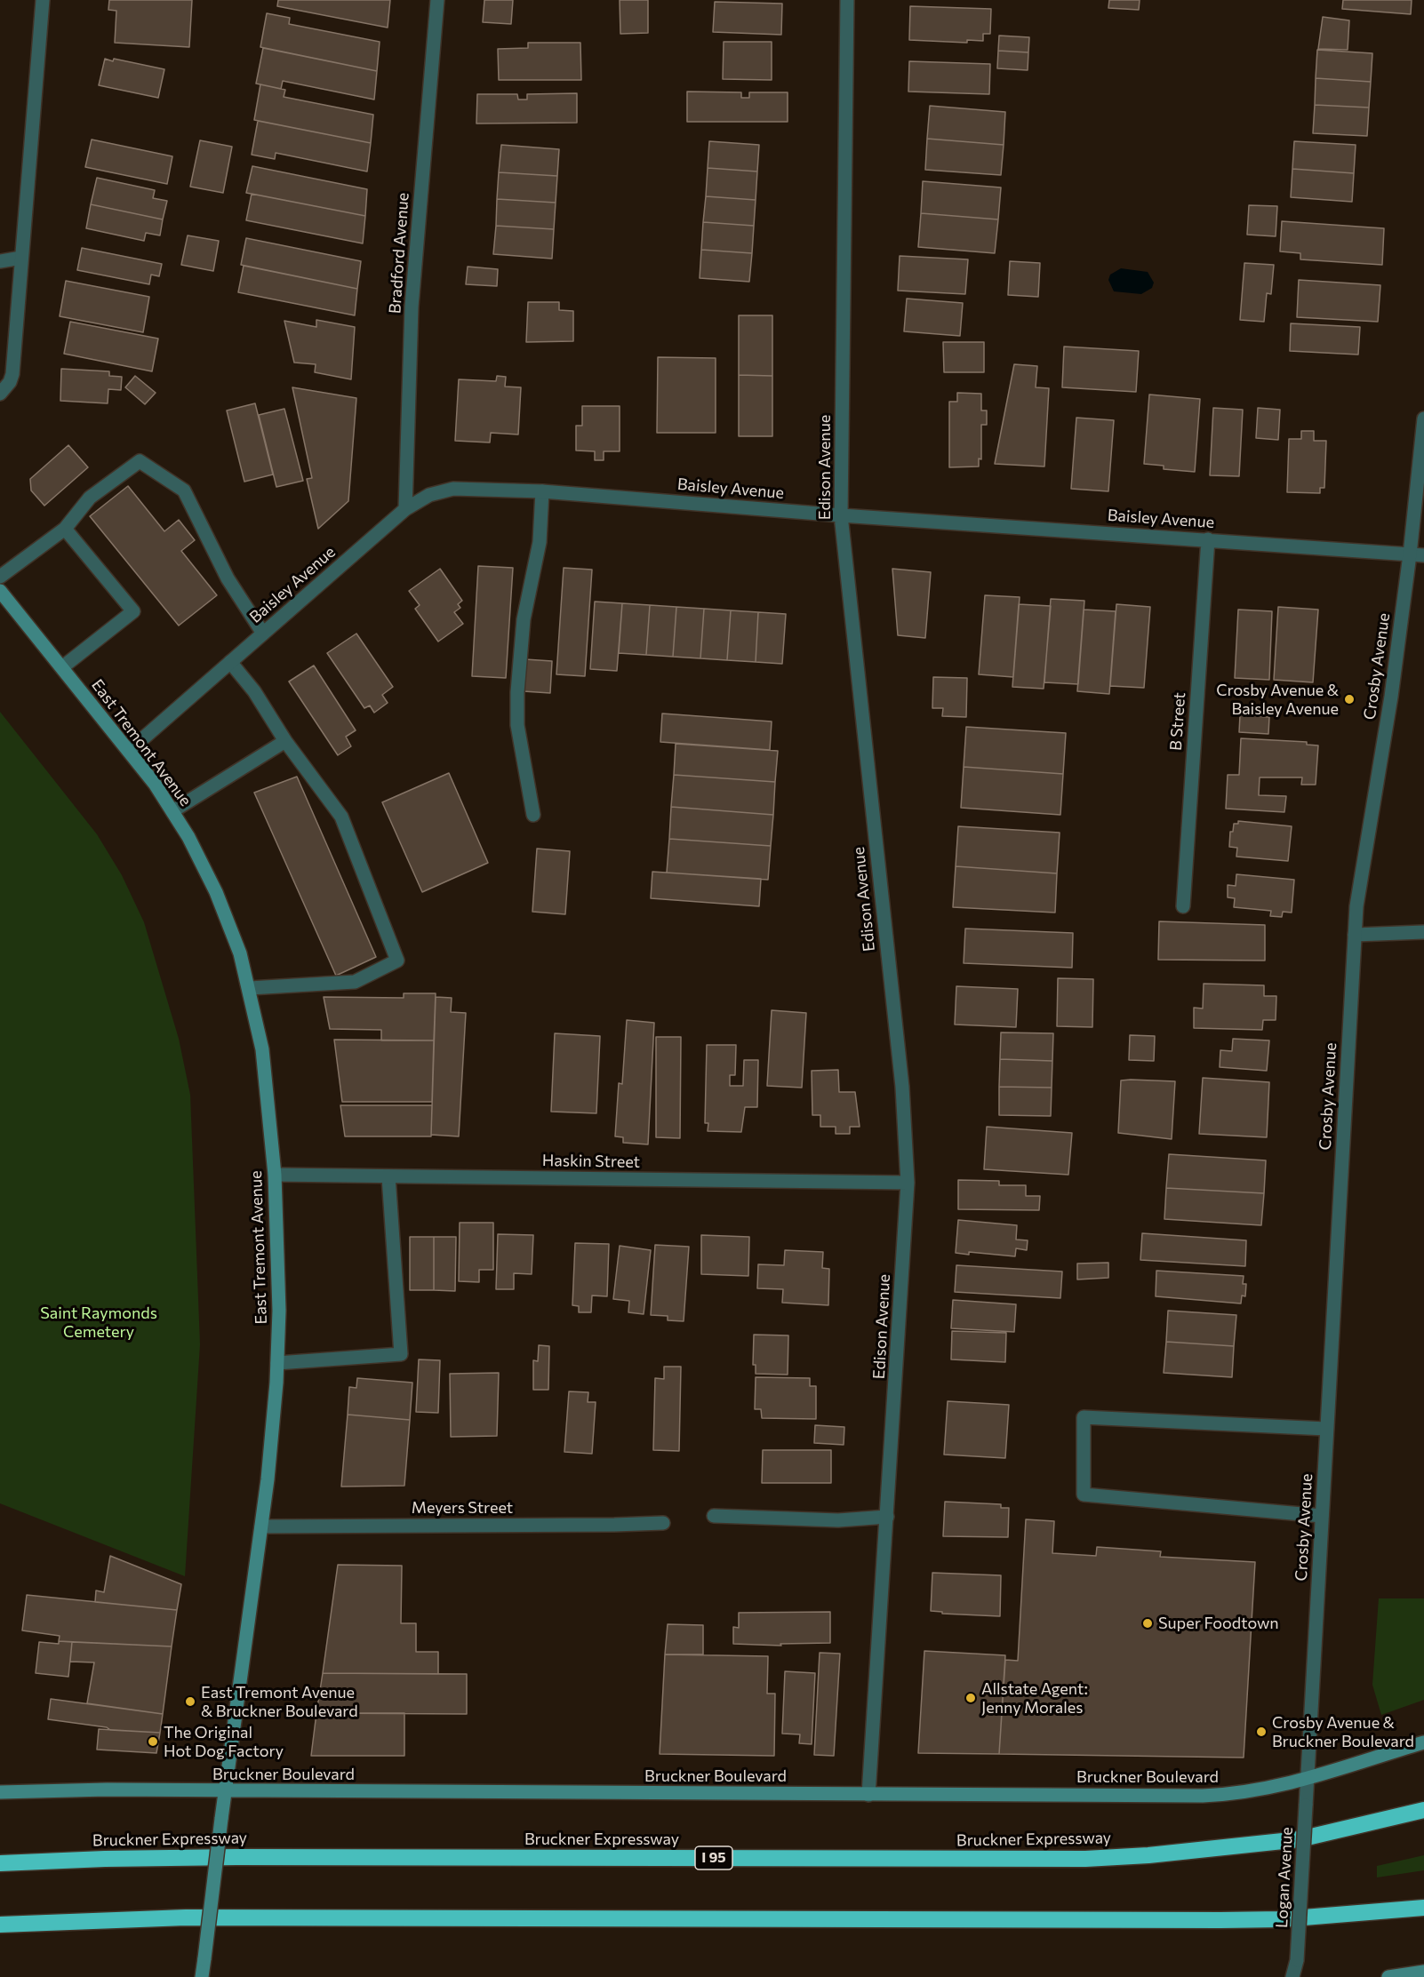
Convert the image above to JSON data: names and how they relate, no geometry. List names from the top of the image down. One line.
{"streets":{"highway":["Bruckner Expressway","I 95"],"main road":["East Tremont Avenue","Bruckner Boulevard"],"street":["Bradford Avenue","Edison Avenue","Baisley Avenue","Crosby Avenue","B Street","Haskin Street","Meyers Street","Logan Avenue"]},"crossings":[["Bradford Avenue","Baisley Avenue"],["Edison Avenue","Baisley Avenue"],["Edison Avenue","Haskin Street"],["Edison Avenue","Bruckner Boulevard"],["Baisley Avenue","Crosby Avenue"],["Baisley Avenue","B Street"],["Baisley Avenue","East Tremont Avenue"],["Crosby Avenue","Bruckner Boulevard"],["Crosby Avenue","Logan Avenue"],["East Tremont Avenue","Haskin Street"],["East Tremont Avenue","Meyers Street"],["East Tremont Avenue","Bruckner Boulevard"],["Bruckner Boulevard","Logan Avenue"]],"parks":["Saint Raymonds Cemetery"],"places":["Crosby Avenue & Baisley Avenue","Super Foodtown","Allstate Agent: Jenny Morales","East Tremont Avenue & Bruckner Boulevard","Crosby Avenue & Bruckner Boulevard","The Original Hot Dog Factory"]}
